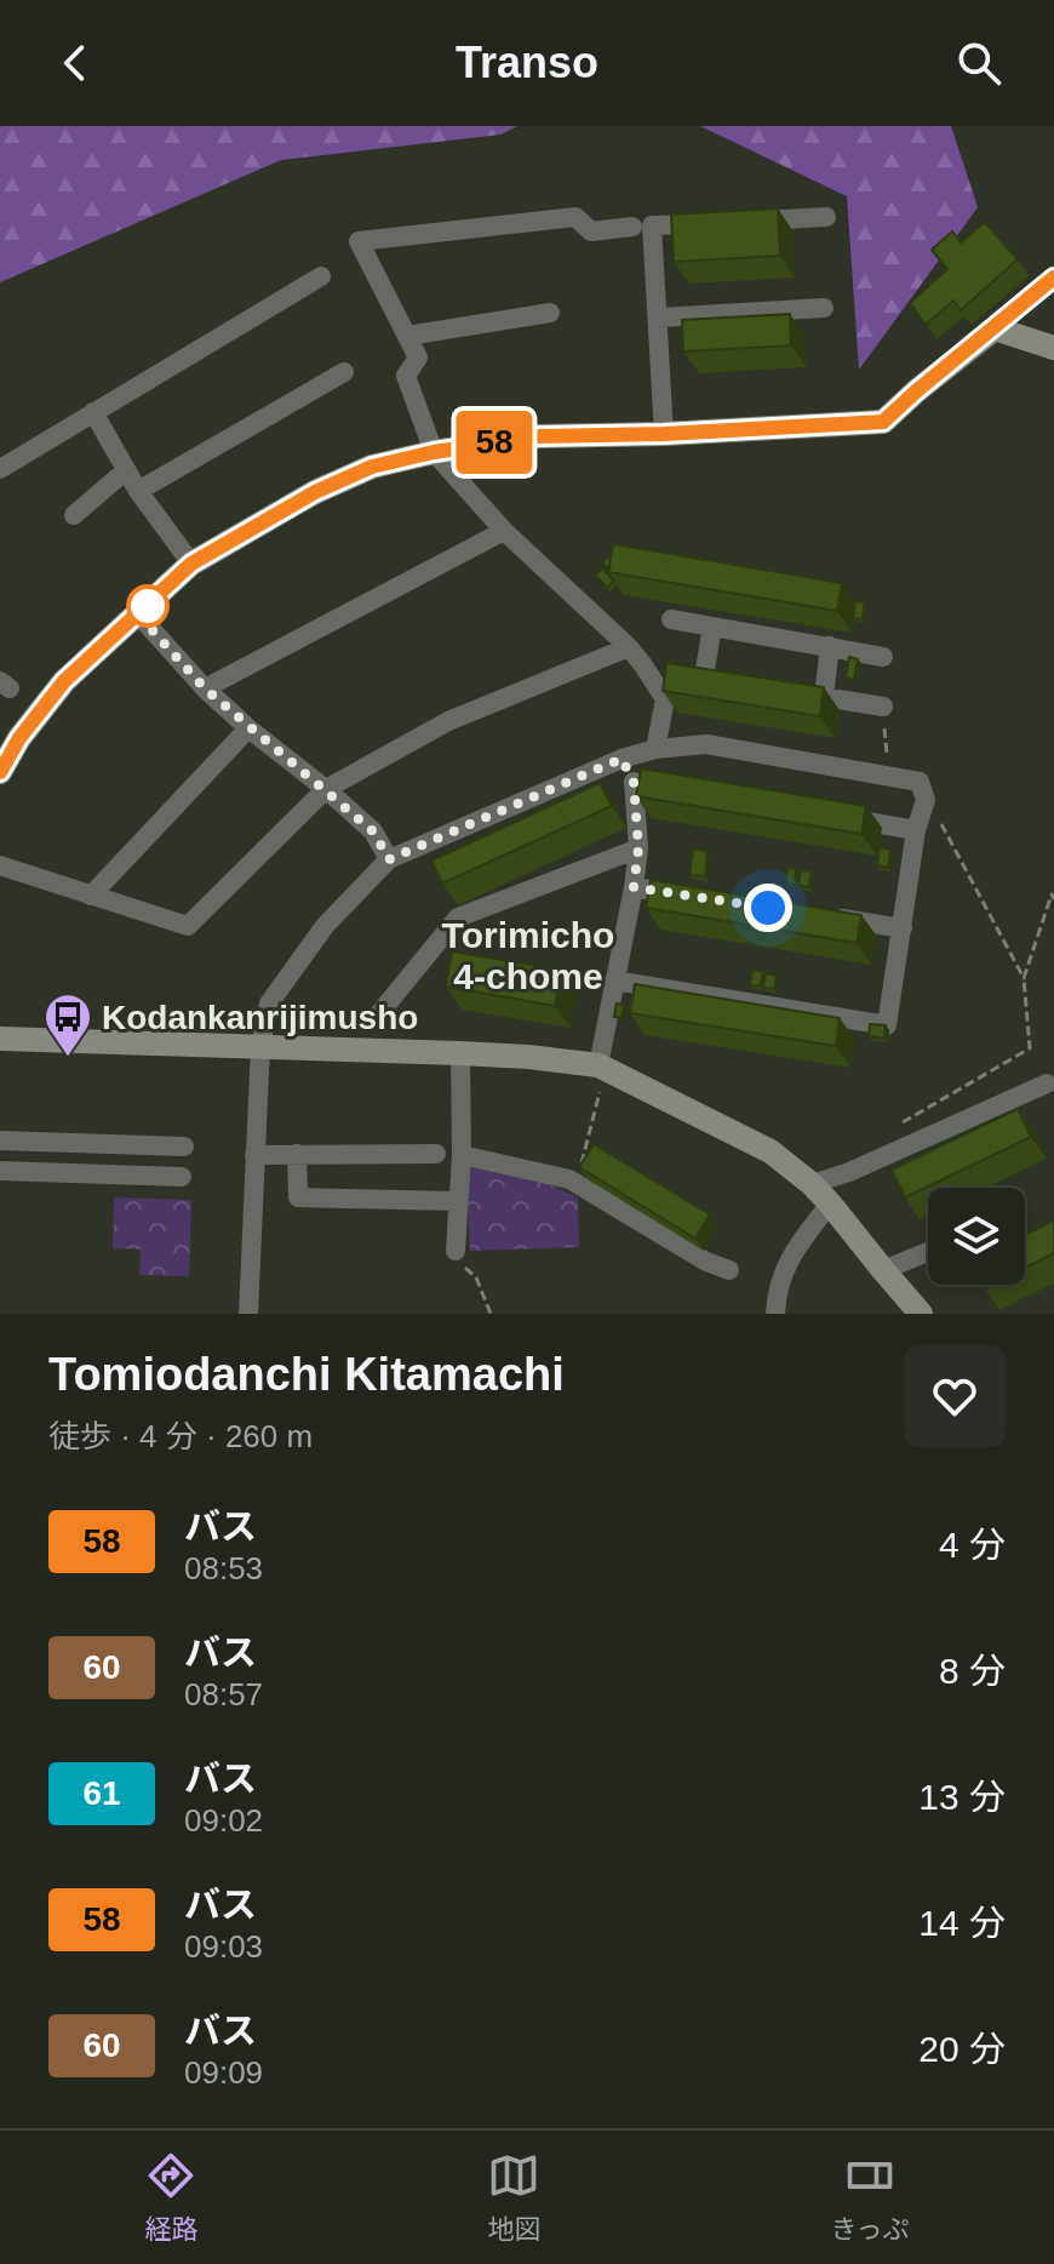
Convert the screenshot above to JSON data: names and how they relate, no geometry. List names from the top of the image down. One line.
{"districts":["Torimicho 4-chome"],"places":{"bus stop":["Kodankanrijimusho"]},"lines":["bus line 58"],"page":{"header":"Transo","on_map":"58","heading":["Tomiodanchi Kitamachi","徒歩 · 4 分 · 260 m"],"list":[{"mark":"58","name":"バス","note":"08:53","value":"4 分"},{"mark":"60","name":"バス","note":"08:57","value":"8 分"},{"mark":"61","name":"バス","note":"09:02","value":"13 分"},{"mark":"58","name":"バス","note":"09:03","value":"14 分"},{"mark":"60","name":"バス","note":"09:09","value":"20 分"}],"tabs":["経路","地図","きっぷ"]}}
